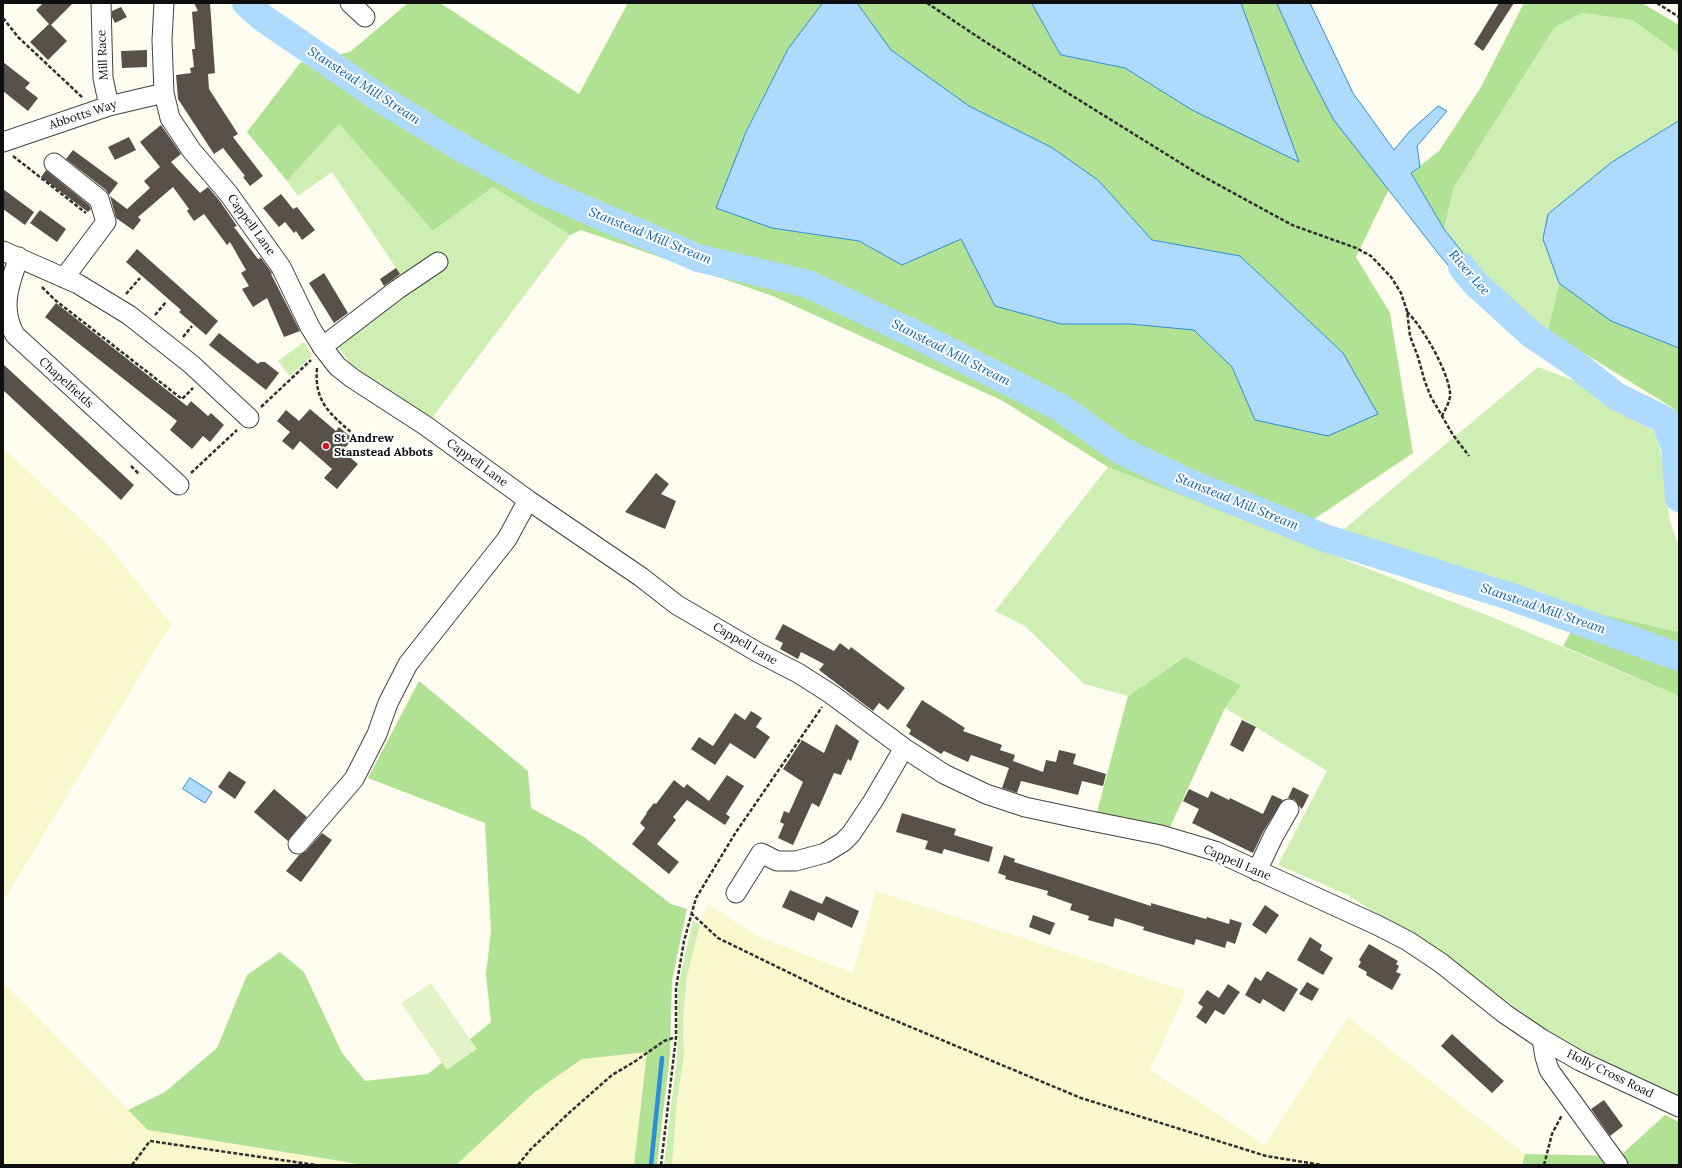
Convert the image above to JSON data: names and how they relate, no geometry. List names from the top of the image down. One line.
{"streets":{"street":["Mill Race","Abbotts Way","Cappell Lane","Chapelfields","Holly Cross Road"]},"crossings":[["Mill Race","Abbotts Way"],["Abbotts Way","Cappell Lane"],["Cappell Lane","Holly Cross Road"]],"water":["Stanstead Mill Stream","River Lee"],"places":["St Andrew Stanstead Abbots"]}
